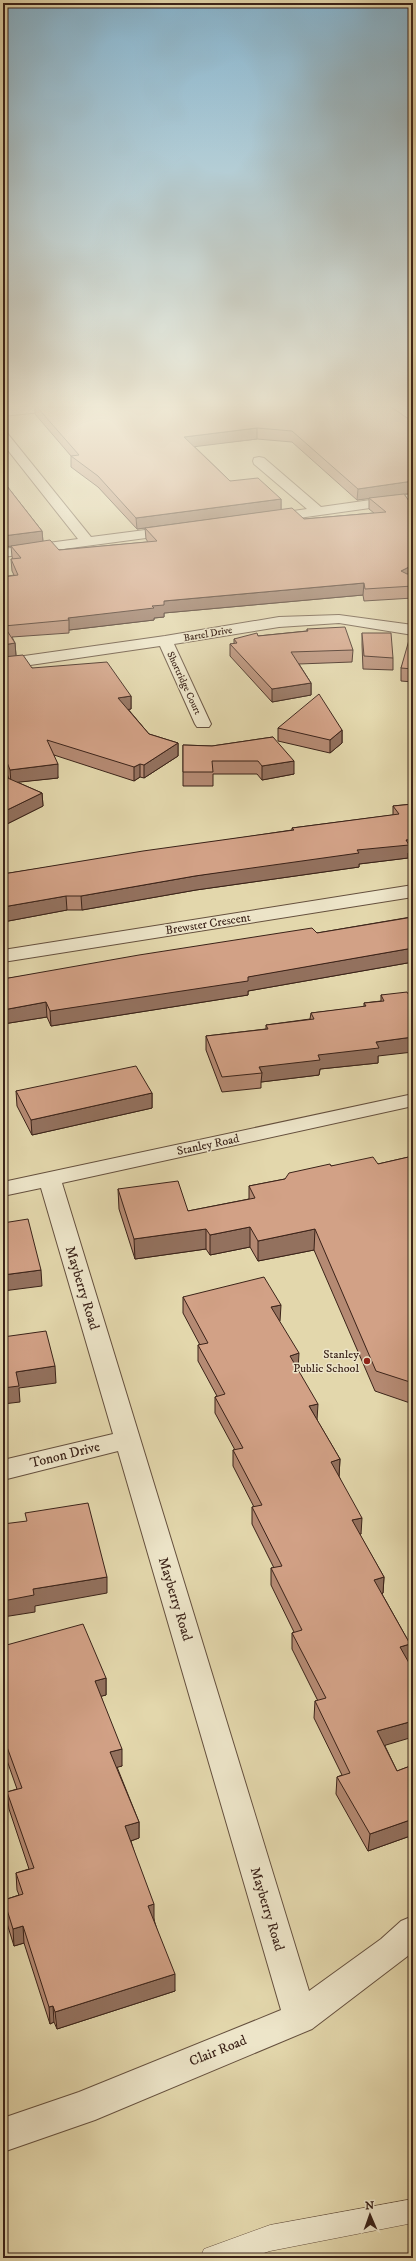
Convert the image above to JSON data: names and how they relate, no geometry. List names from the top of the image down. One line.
{"streets":{"street":["Bartel Drive","Shortridge Court","Brewster Crescent","Stanley Road","Mayberry Road","Tonon Drive","Clair Road"]},"crossings":[["Bartel Drive","Shortridge Court"],["Stanley Road","Mayberry Road"],["Mayberry Road","Tonon Drive"],["Mayberry Road","Clair Road"]],"places":["Stanley Public School"],"north":"top"}
